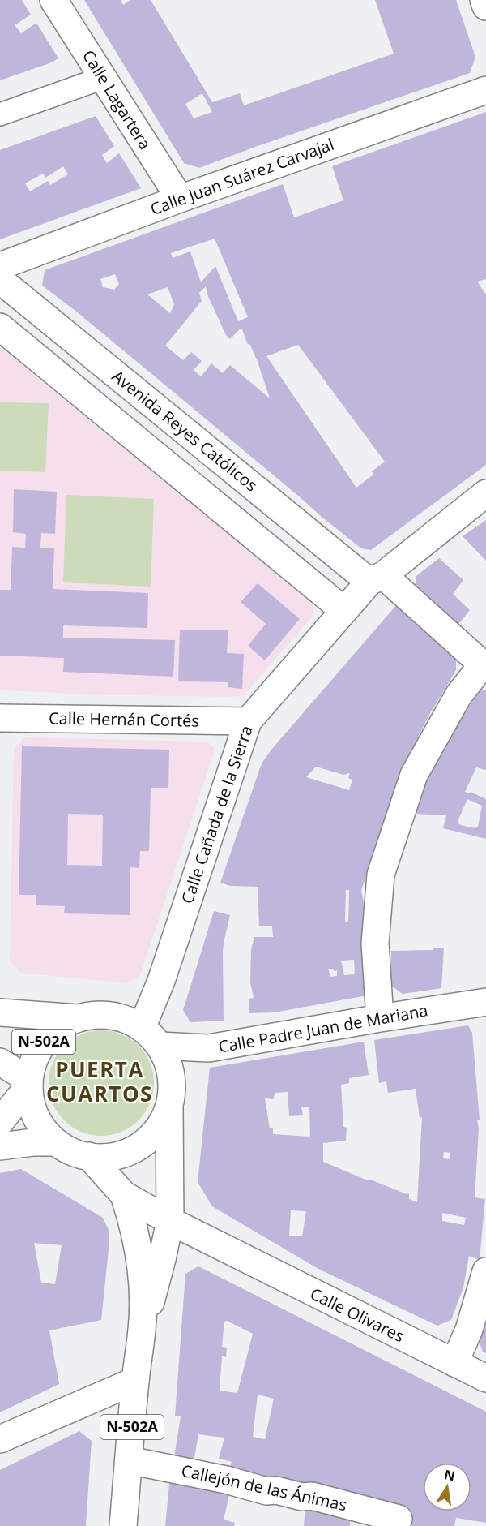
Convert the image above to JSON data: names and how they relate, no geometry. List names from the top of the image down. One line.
{"streets":{"street":["Calle Lagartera","Calle Juan Suárez Carvajal","Avenida Reyes Católicos","Calle Hernán Cortés","Calle Cañada de la Sierra","Calle Padre Juan de Mariana","N-502A","Calle Olivares","Callejón de las Ánimas"]},"crossings":[["Calle Lagartera","Calle Juan Suárez Carvajal"],["Avenida Reyes Católicos","Calle Cañada de la Sierra"],["Calle Hernán Cortés","Calle Cañada de la Sierra"],["Calle Cañada de la Sierra","Calle Padre Juan de Mariana"],["Calle Cañada de la Sierra","N-502A"],["Calle Cañada de la Sierra","Calle Olivares"],["Calle Padre Juan de Mariana","N-502A"],["Calle Padre Juan de Mariana","Calle Olivares"],["N-502A","Calle Olivares"],["N-502A","Callejón de las Ánimas"]],"districts":["PUERTA CUARTOS"],"north":"top"}
